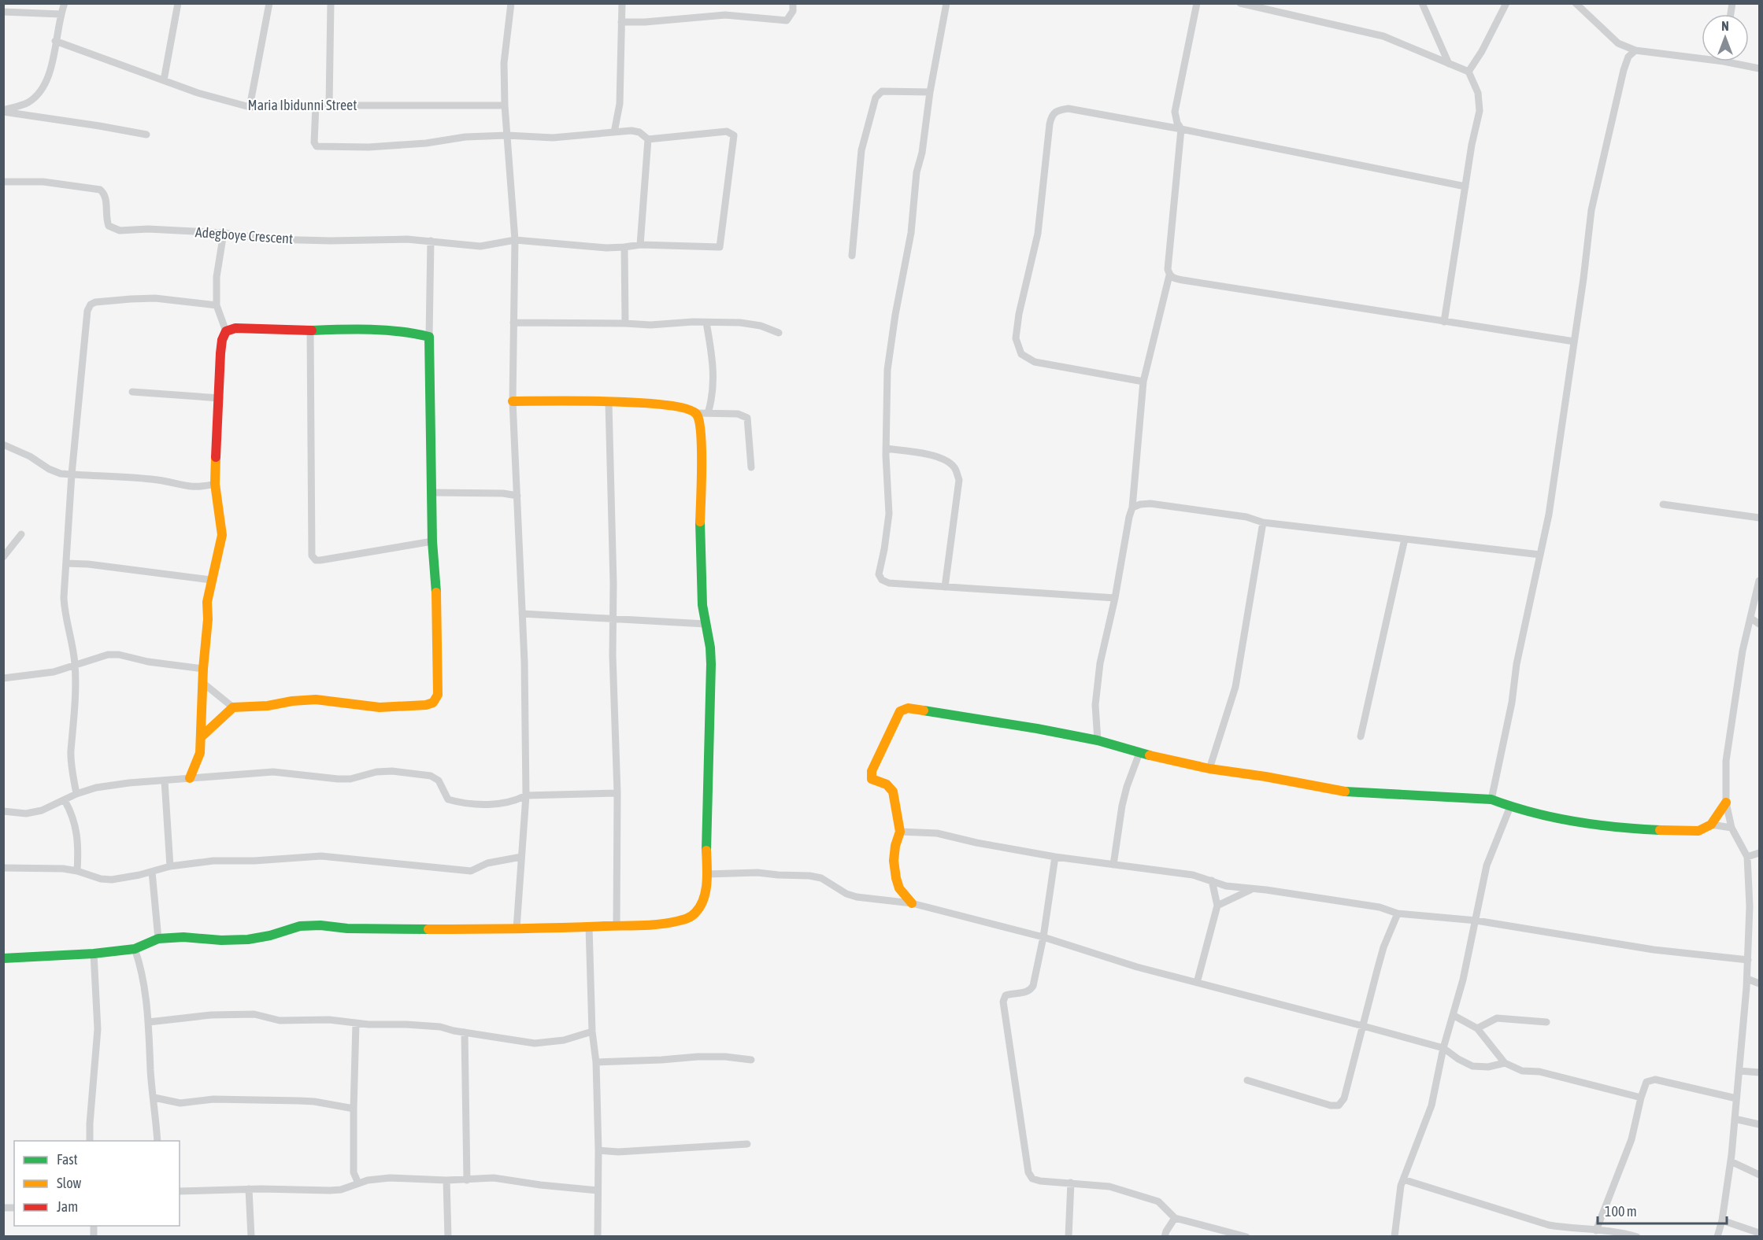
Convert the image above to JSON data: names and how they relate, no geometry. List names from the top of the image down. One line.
{"streets":{"street":["Maria Ibidunni Street","Adegboye Crescent"]},"legend":["Fast","Slow","Jam"],"scale_bar":"100 m","north":"top"}
